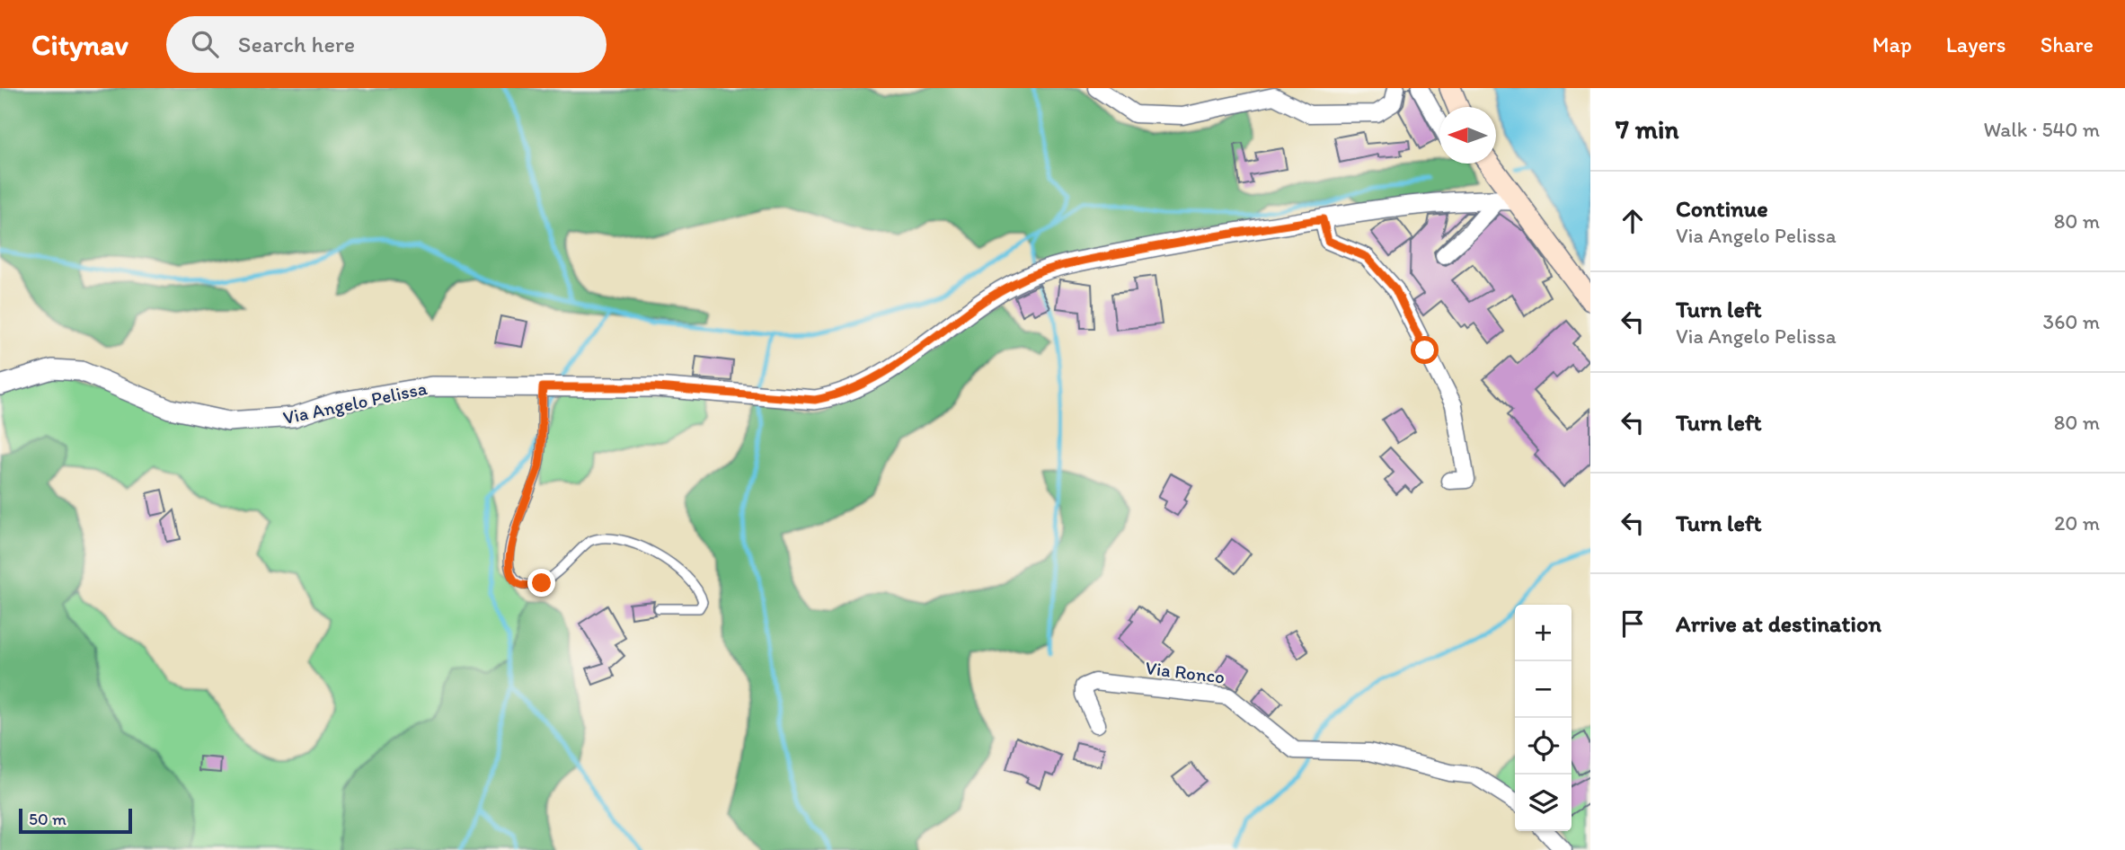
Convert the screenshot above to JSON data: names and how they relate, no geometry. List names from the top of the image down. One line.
{"streets":{"street":["Via Angelo Pelissa","Via Ronco"]},"scale_bar":"50 m","north":"left","page":{"header":"Citynav","search":"Search here","nav":["Map","Layers","Share"],"heading":["7 min","Walk · 540 m"],"list":[["Continue","Via Angelo Pelissa","80 m"],["Turn left","Via Angelo Pelissa","360 m"],["Turn left","80 m"],["Turn left","20 m"],"Arrive at destination"],"map_buttons":["+","−"],"scale":"50 m"}}
